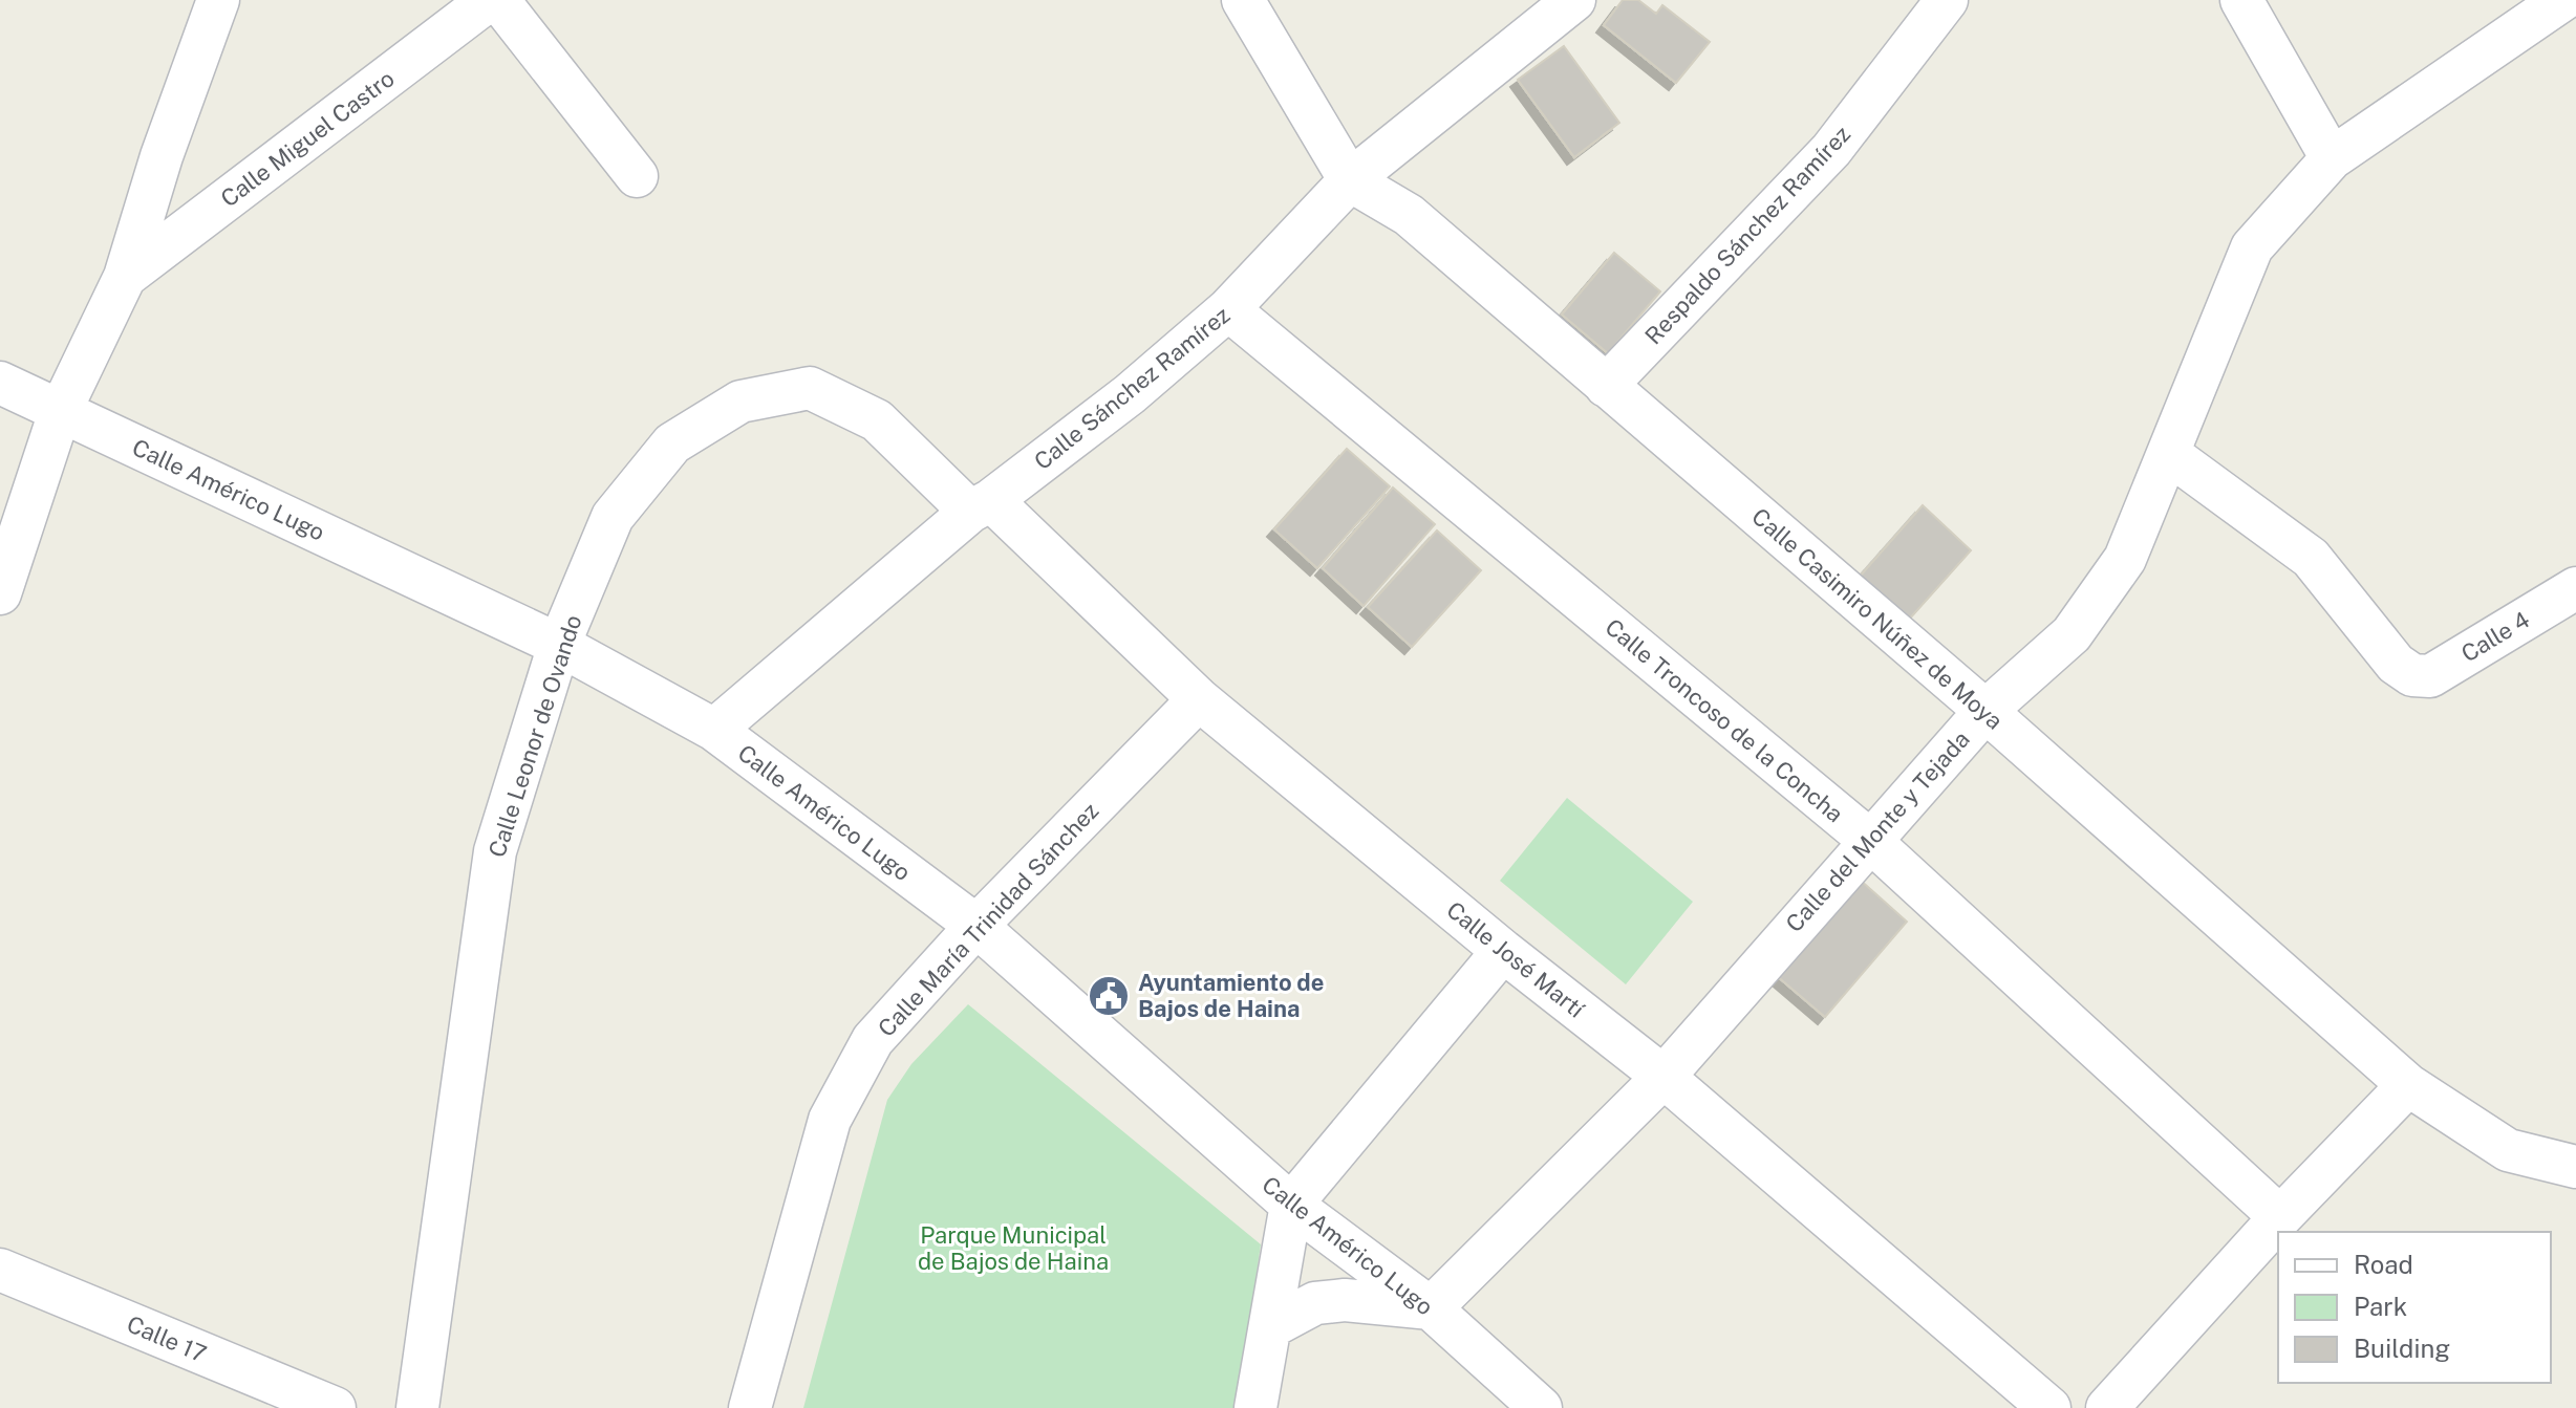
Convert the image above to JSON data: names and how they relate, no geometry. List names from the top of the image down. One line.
{"streets":{"street":["Calle Miguel Castro","Respaldo Sánchez Ramírez","Calle Sánchez Ramírez","Calle Américo Lugo","Calle Casimiro Núñez de Moya","Calle 4","Calle Troncoso de la Concha","Calle Leonor de Ovando","Calle del Monte y Tejada","Calle María Trinidad Sánchez","Calle José Martí","Calle 17"]},"crossings":[["Respaldo Sánchez Ramírez","Calle Casimiro Núñez de Moya"],["Calle Sánchez Ramírez","Calle Américo Lugo"],["Calle Sánchez Ramírez","Calle Casimiro Núñez de Moya"],["Calle Sánchez Ramírez","Calle Troncoso de la Concha"],["Calle Sánchez Ramírez","Calle Leonor de Ovando"],["Calle Sánchez Ramírez","Calle José Martí"],["Calle Américo Lugo","Calle Leonor de Ovando"],["Calle Américo Lugo","Calle del Monte y Tejada"],["Calle Américo Lugo","Calle María Trinidad Sánchez"],["Calle Casimiro Núñez de Moya","Calle del Monte y Tejada"],["Calle 4","Calle del Monte y Tejada"],["Calle Troncoso de la Concha","Calle del Monte y Tejada"],["Calle Leonor de Ovando","Calle José Martí"],["Calle del Monte y Tejada","Calle José Martí"],["Calle María Trinidad Sánchez","Calle José Martí"]],"parks":["Parque Municipal de Bajos de Haina"],"places":{"public building":["Ayuntamiento de Bajos de Haina"]},"legend":["Road","Park","Building"]}
